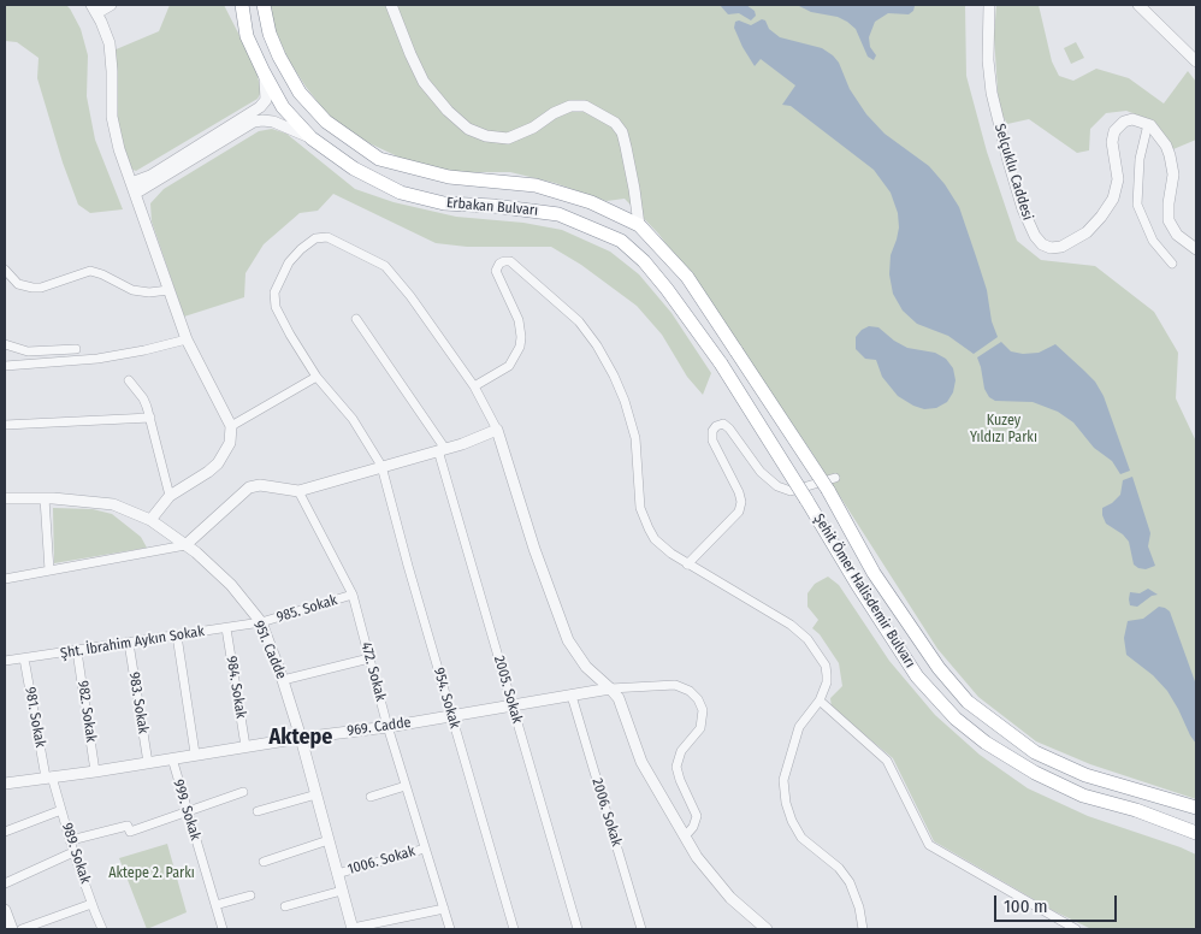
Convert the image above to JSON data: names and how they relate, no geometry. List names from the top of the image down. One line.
{"streets":{"highway":["Erbakan Bulvarı","Şehit Ömer Halisdemir Bulvarı"],"street":["Selçuklu Caddesi","985. Sokak","Şht. İbrahim Aykın Sokak","951. Cadde","472. Sokak","984. Sokak","2005. Sokak","954. Sokak","983. Sokak","982. Sokak","981. Sokak","969. Cadde","999. Sokak","2006. Sokak","989. Sokak","1006. Sokak"]},"crossings":[["Erbakan Bulvarı","Şehit Ömer Halisdemir Bulvarı"],["985. Sokak","Şht. İbrahim Aykın Sokak"],["985. Sokak","951. Cadde"],["985. Sokak","472. Sokak"],["Şht. İbrahim Aykın Sokak","951. Cadde"],["Şht. İbrahim Aykın Sokak","984. Sokak"],["Şht. İbrahim Aykın Sokak","983. Sokak"],["Şht. İbrahim Aykın Sokak","982. Sokak"],["Şht. İbrahim Aykın Sokak","981. Sokak"],["951. Cadde","969. Cadde"],["951. Cadde","1006. Sokak"],["472. Sokak","969. Cadde"],["472. Sokak","1006. Sokak"],["984. Sokak","969. Cadde"],["2005. Sokak","969. Cadde"],["954. Sokak","969. Cadde"],["983. Sokak","969. Cadde"],["982. Sokak","969. Cadde"],["981. Sokak","969. Cadde"],["981. Sokak","989. Sokak"],["969. Cadde","999. Sokak"],["969. Cadde","2006. Sokak"],["969. Cadde","989. Sokak"]],"districts":["Aktepe"],"parks":["Kuzey Yıldızı Parkı","Aktepe 2. Parkı"],"scale_bar":"100 m"}
